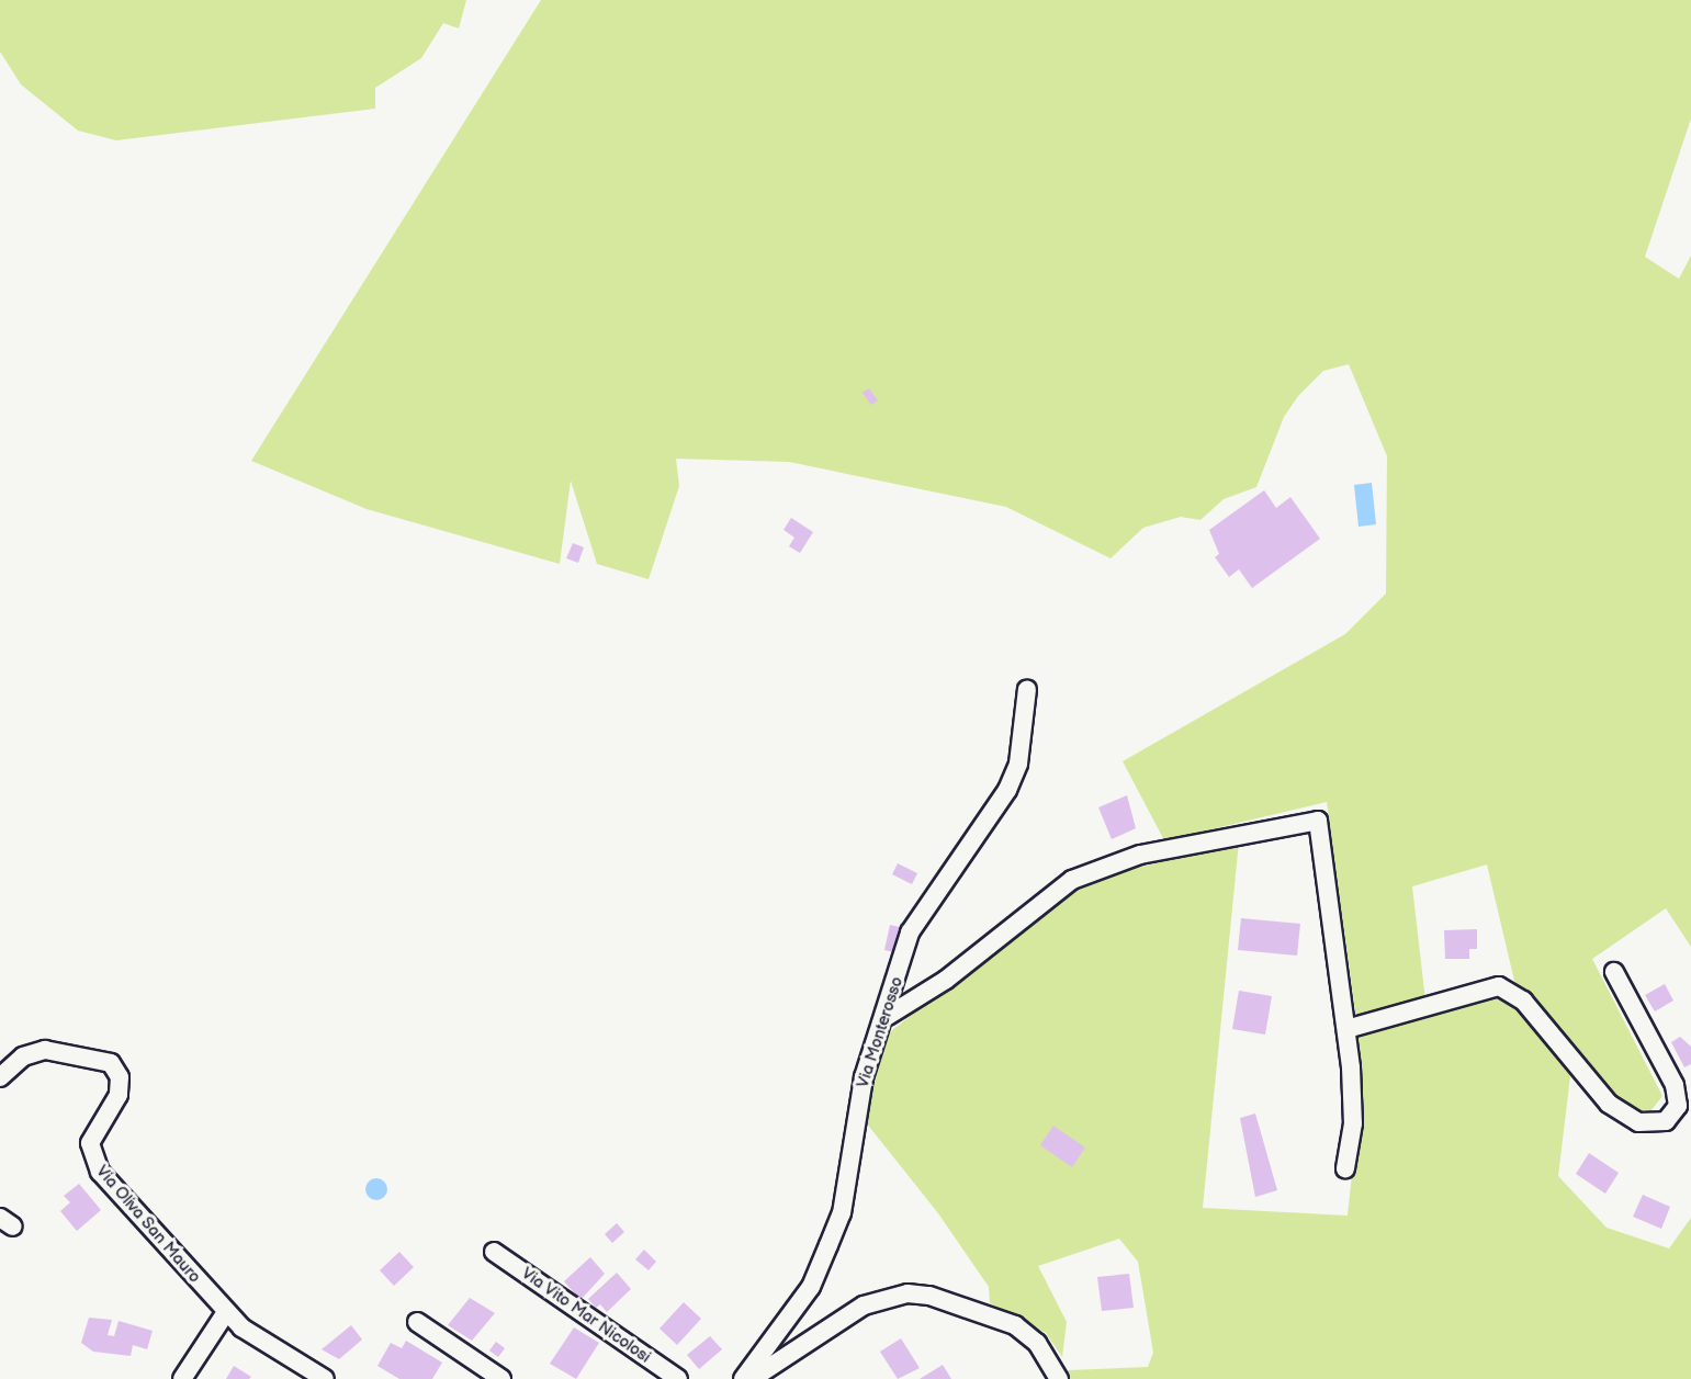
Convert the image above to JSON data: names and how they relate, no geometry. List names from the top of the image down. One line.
{"streets":{"street":["Via Monterosso","Via Oliva San Mauro","Via Vito Mar Nicolosi"]}}
